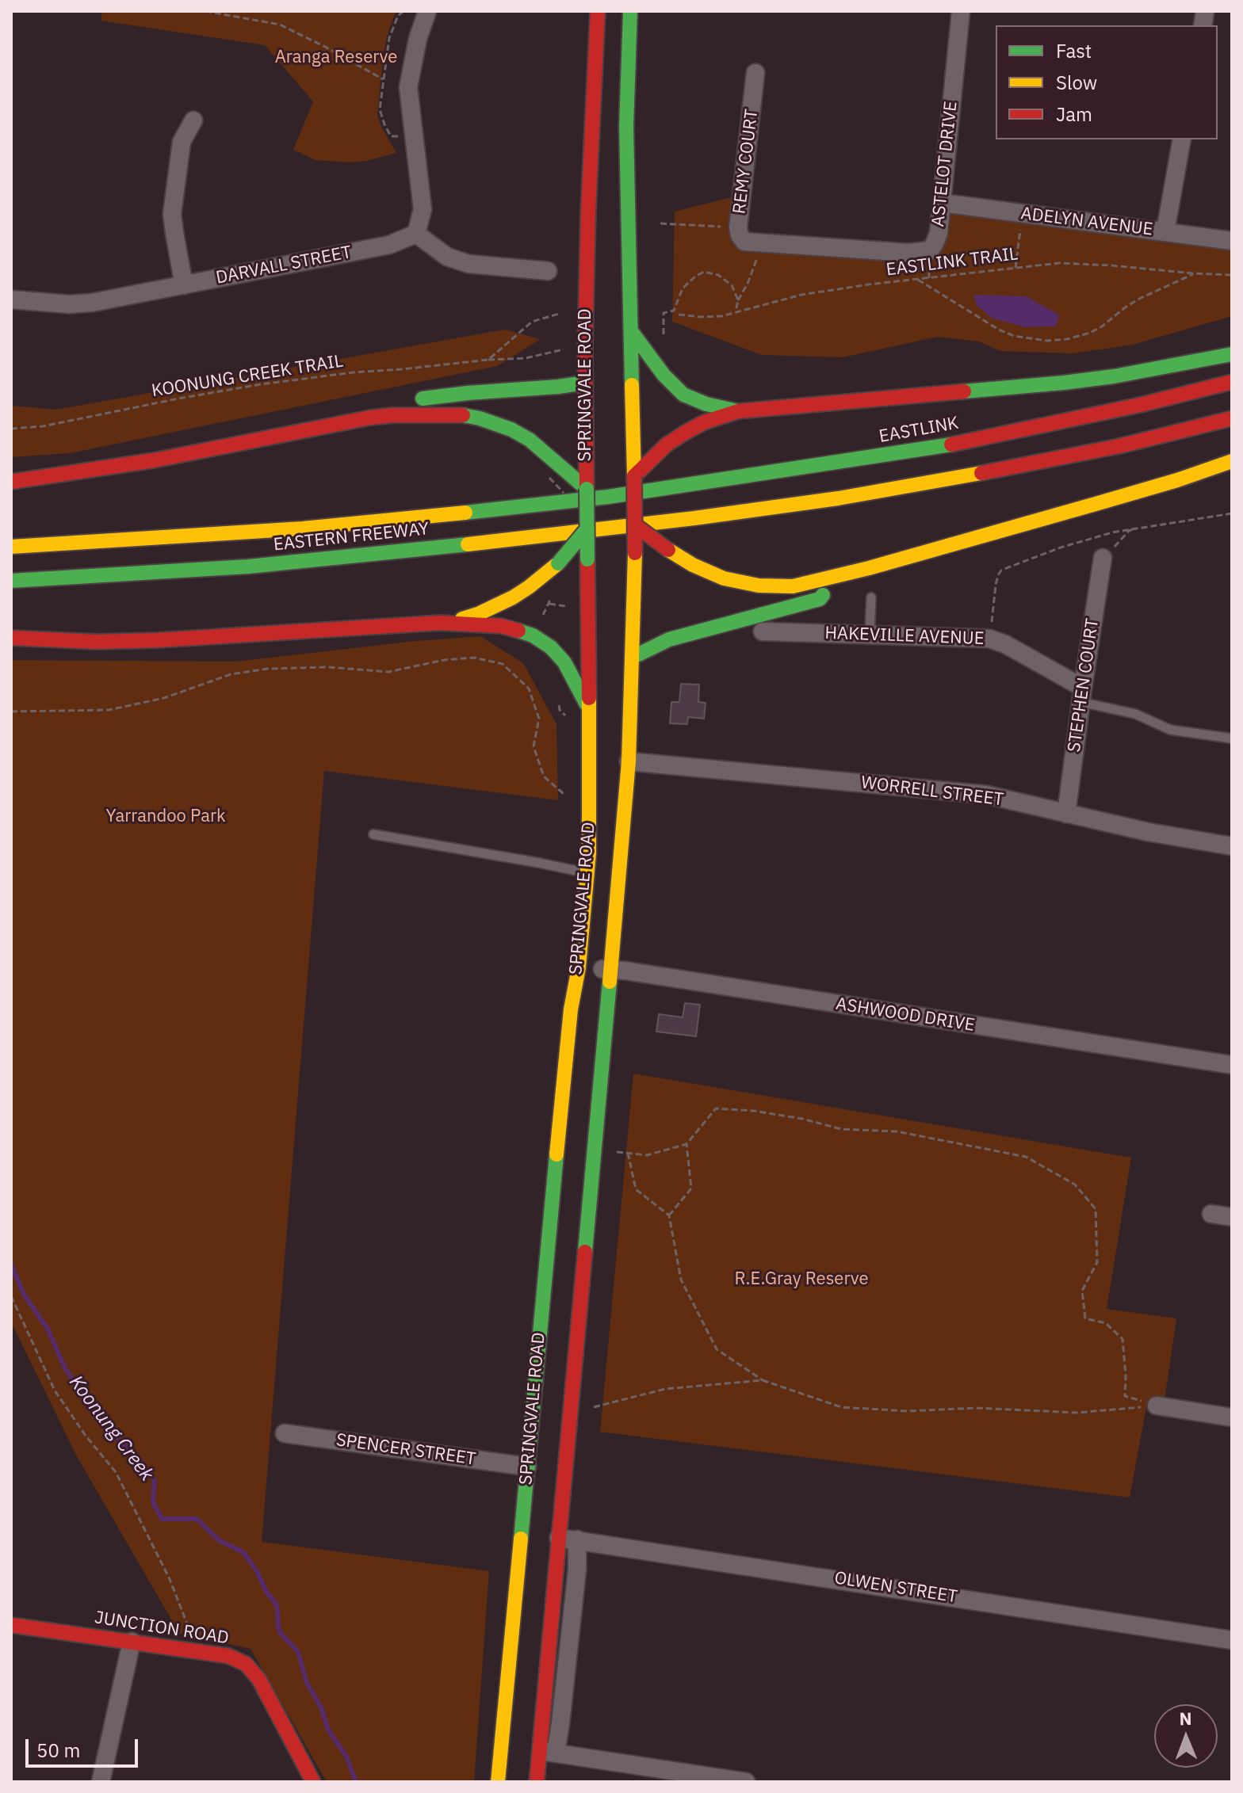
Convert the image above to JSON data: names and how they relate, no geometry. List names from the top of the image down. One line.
{"streets":{"main road":["SPRINGVALE ROAD","EASTLINK","EASTERN FREEWAY","JUNCTION ROAD"],"street":["REMY COURT","ASTELOT DRIVE","ADELYN AVENUE","DARVALL STREET","HAKEVILLE AVENUE","STEPHEN COURT","WORRELL STREET","ASHWOOD DRIVE","SPENCER STREET","OLWEN STREET"],"path":["EASTLINK TRAIL","KOONUNG CREEK TRAIL"]},"crossings":[["REMY COURT","ASTELOT DRIVE"],["ASTELOT DRIVE","ADELYN AVENUE"],["KOONUNG CREEK TRAIL","SPRINGVALE ROAD"],["SPRINGVALE ROAD","WORRELL STREET"],["SPRINGVALE ROAD","ASHWOOD DRIVE"],["SPRINGVALE ROAD","SPENCER STREET"],["SPRINGVALE ROAD","OLWEN STREET"],["EASTLINK","EASTERN FREEWAY"],["HAKEVILLE AVENUE","STEPHEN COURT"],["STEPHEN COURT","WORRELL STREET"]],"water":["Koonung Creek"],"parks":["Aranga Reserve","Yarrandoo Park","R.E.Gray Reserve"],"legend":["Fast","Slow","Jam"],"scale_bar":"50 m","north":"top"}
